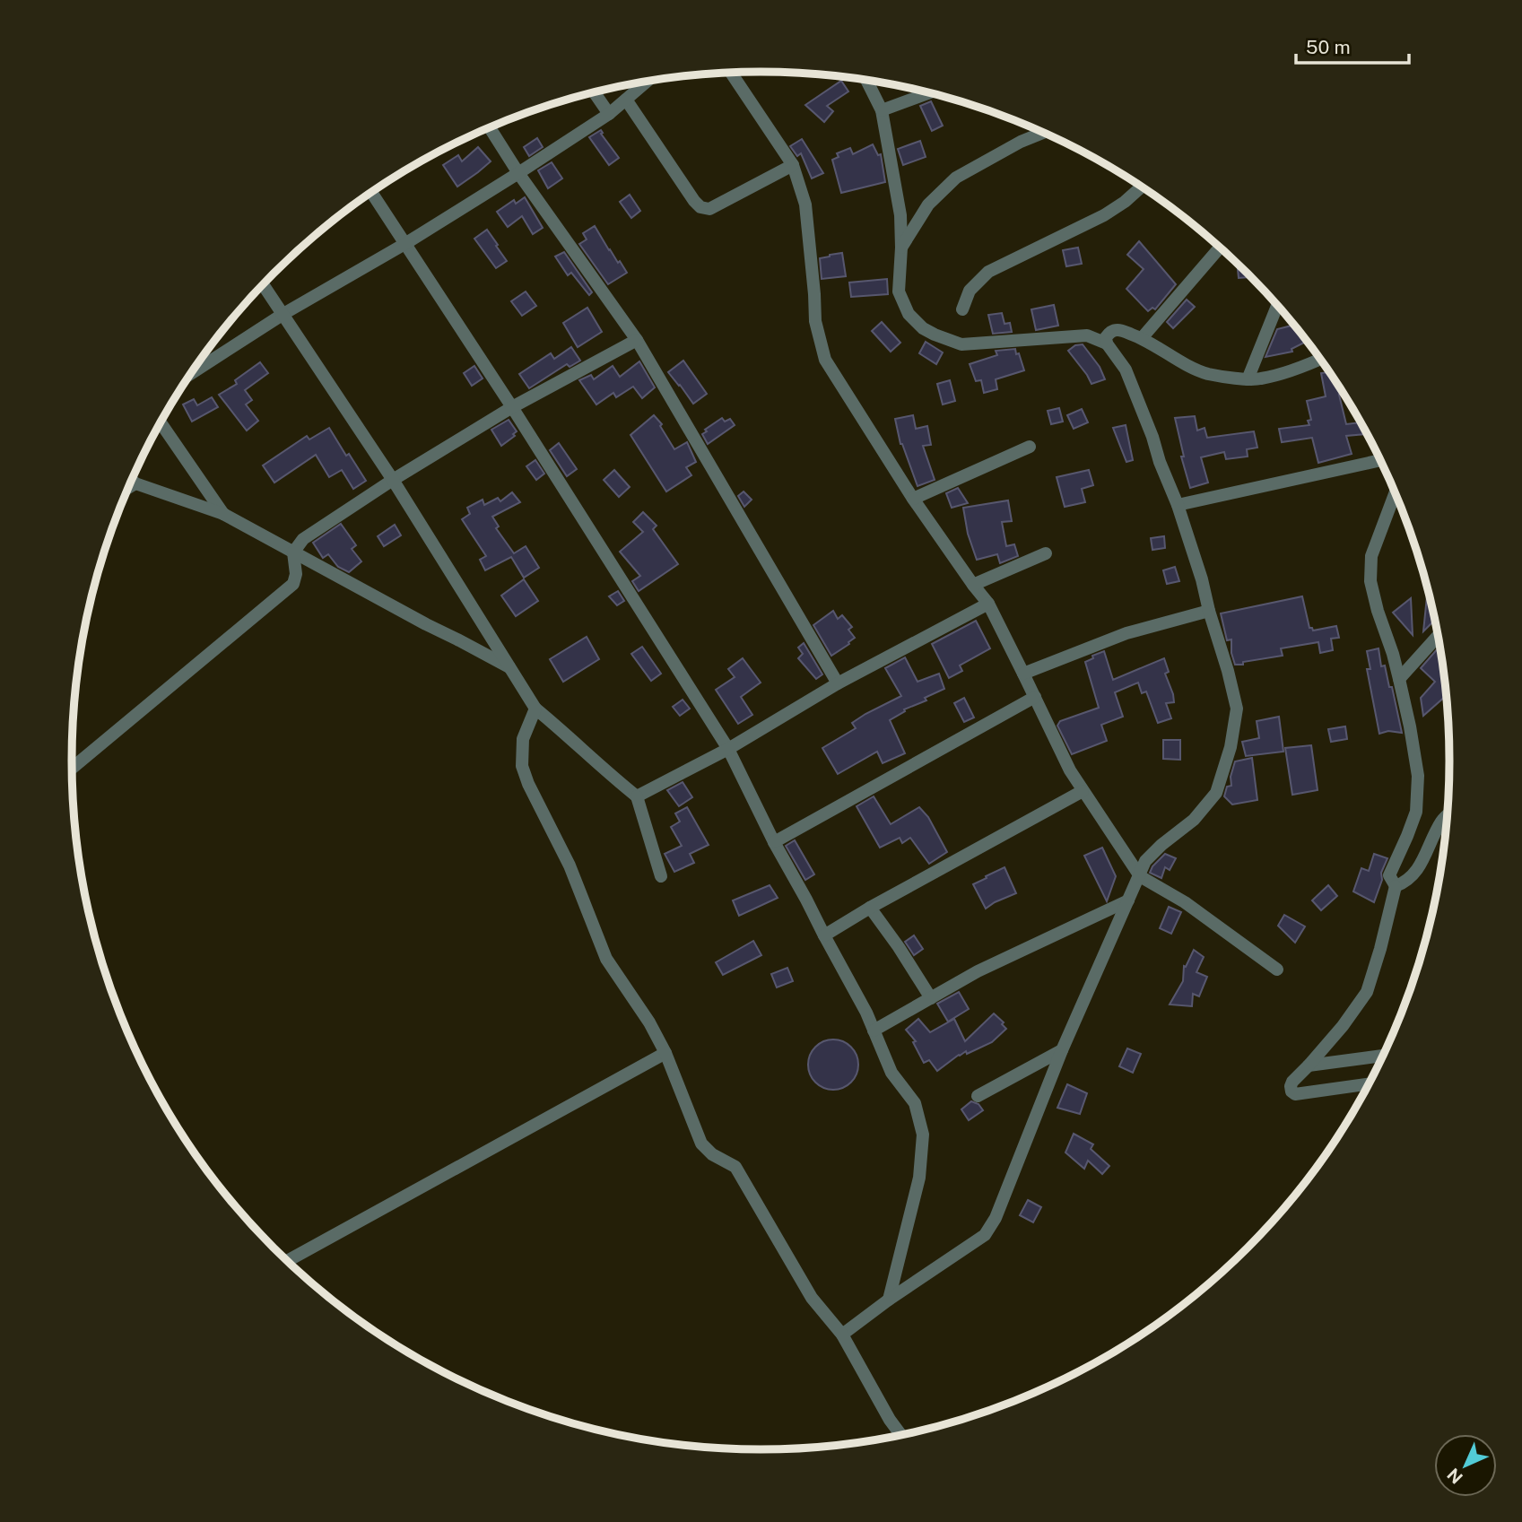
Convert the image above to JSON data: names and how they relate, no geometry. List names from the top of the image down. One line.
{"scale_bar":"50 m","north":"bottom left"}
